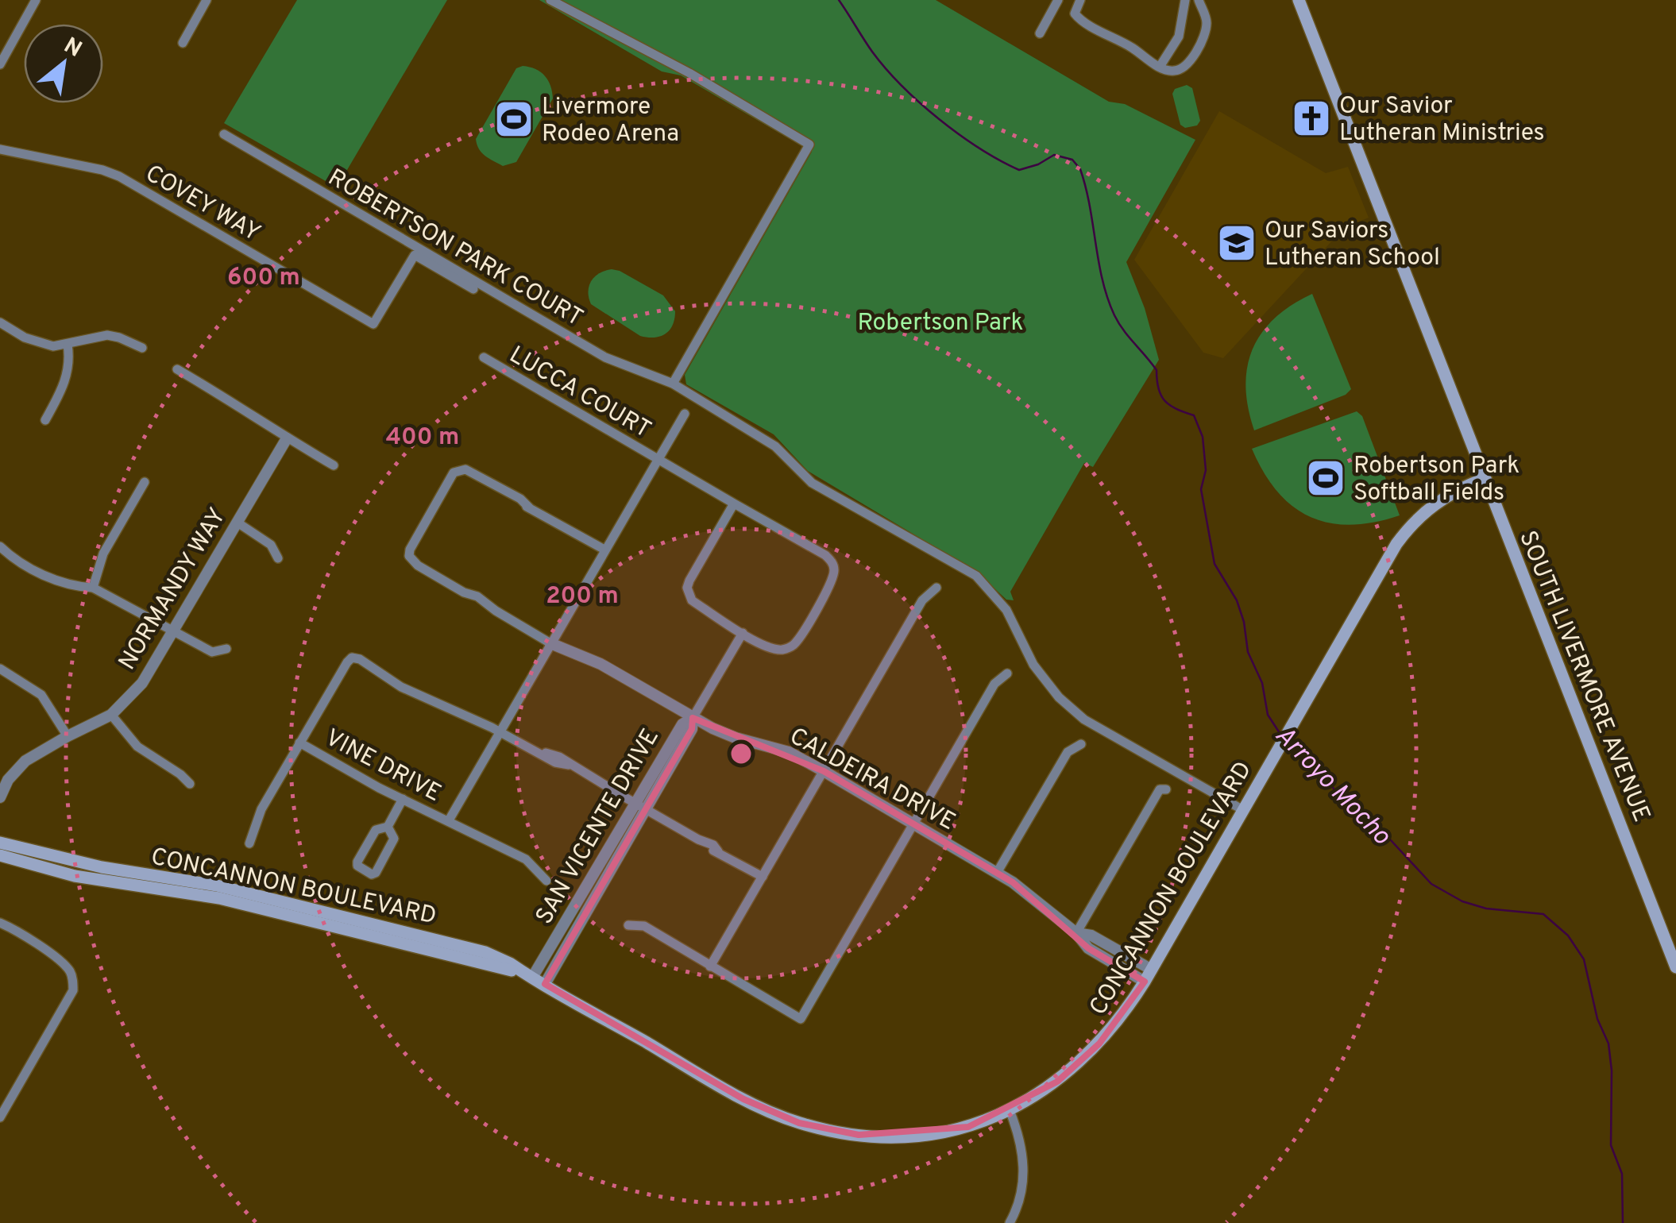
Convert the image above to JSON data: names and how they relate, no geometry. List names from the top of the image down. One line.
{"streets":{"main road":["SOUTH LIVERMORE AVENUE","CONCANNON BOULEVARD"],"street":["COVEY WAY","ROBERTSON PARK COURT","LUCCA COURT","NORMANDY WAY","VINE DRIVE","CALDEIRA DRIVE","SAN VICENTE DRIVE"]},"crossings":[["ROBERTSON PARK COURT","CONCANNON BOULEVARD"],["SOUTH LIVERMORE AVENUE","CONCANNON BOULEVARD"],["CALDEIRA DRIVE","SAN VICENTE DRIVE"],["CALDEIRA DRIVE","CONCANNON BOULEVARD"],["SAN VICENTE DRIVE","CONCANNON BOULEVARD"]],"water":["Arroyo Mocho"],"parks":["Robertson Park"],"places":{"church":["Our Savior Lutheran Ministries"],"sports":["Livermore Rodeo Arena","Robertson Park Softball Fields"],"school or university":["Our Saviors Lutheran School"]},"north":"top right","rings":["600 m","400 m","200 m"]}
